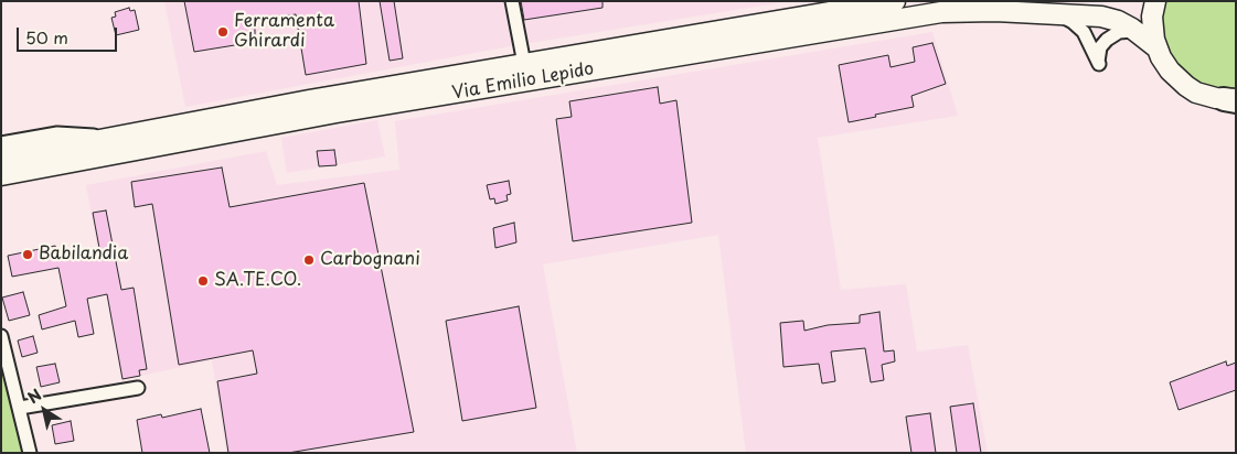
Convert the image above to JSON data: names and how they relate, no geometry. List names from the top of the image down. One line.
{"streets":{"main road":["Via Emilio Lepido"]},"places":["Ferramenta Ghirardi","Babilandia","Carbognani","SA.TE.CO."],"scale_bar":"50 m","north":"top left"}
